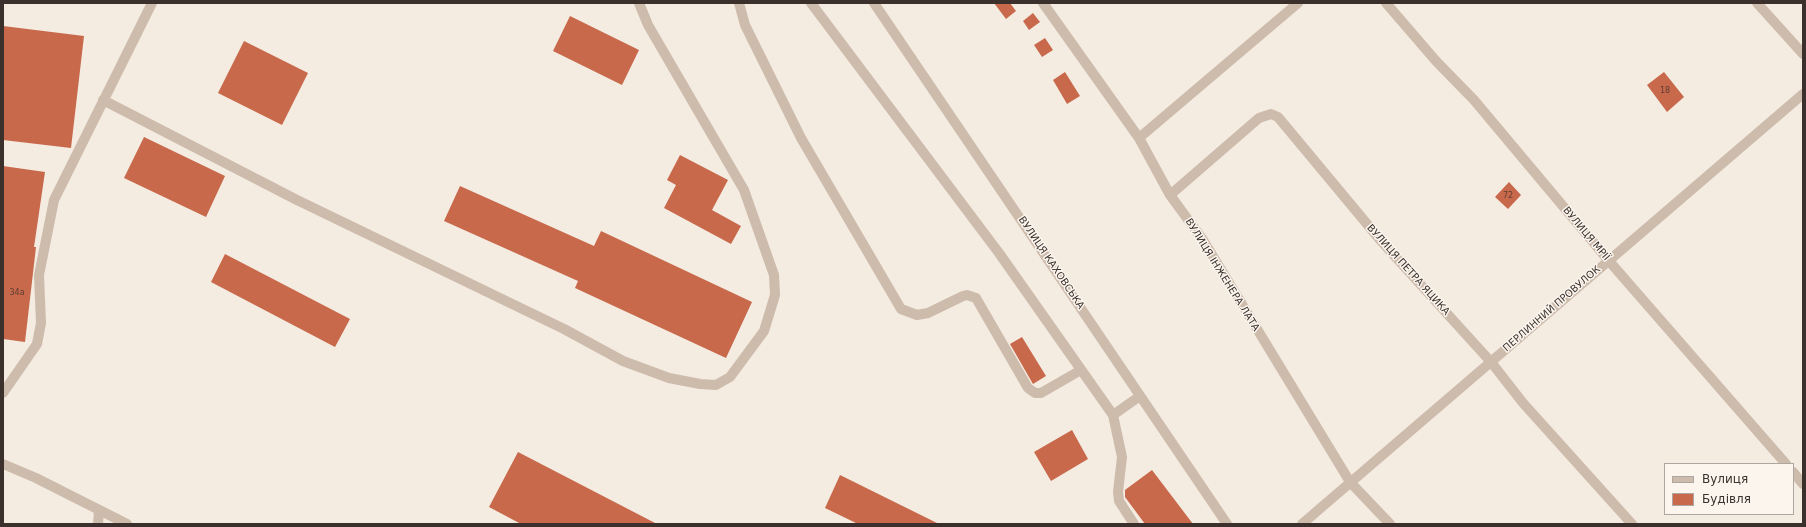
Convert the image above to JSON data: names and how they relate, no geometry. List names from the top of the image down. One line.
{"streets":{"street":["ВУЛИЦЯ МРІЇ","ВУЛИЦЯ КАХОВСЬКА","ВУЛИЦЯ ПЕТРА ЯЦИКА","ВУЛИЦЯ ІНЖЕНЕРА ЛАТА","ПЕРЛИННИЙ ПРОВУЛОК"]},"crossings":[["ВУЛИЦЯ МРІЇ","ПЕРЛИННИЙ ПРОВУЛОК"],["ВУЛИЦЯ ПЕТРА ЯЦИКА","ВУЛИЦЯ ІНЖЕНЕРА ЛАТА"],["ВУЛИЦЯ ПЕТРА ЯЦИКА","ПЕРЛИННИЙ ПРОВУЛОК"],["ВУЛИЦЯ ІНЖЕНЕРА ЛАТА","ПЕРЛИННИЙ ПРОВУЛОК"]],"house_numbers":["18","72","34а"],"legend":["Вулиця","Будівля"]}
